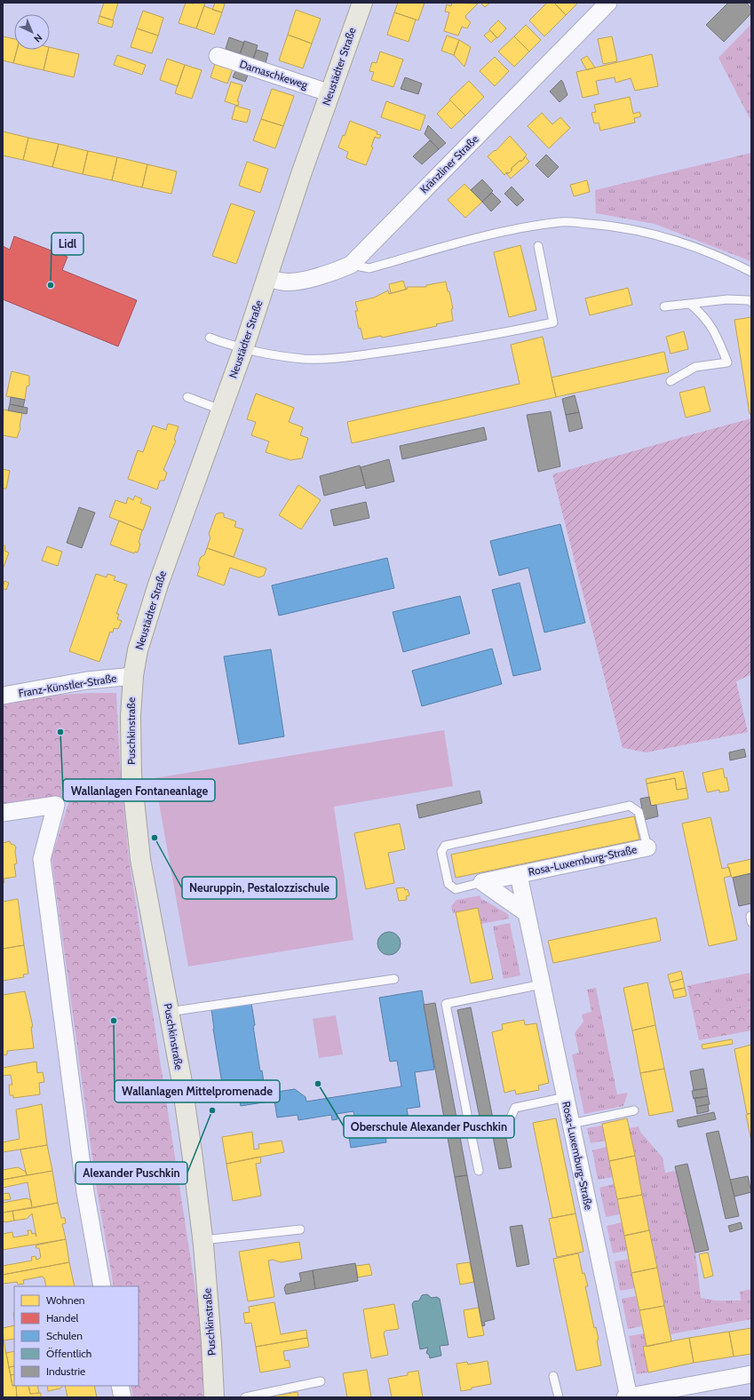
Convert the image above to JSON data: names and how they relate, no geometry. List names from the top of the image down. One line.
{"streets":{"main road":["Neustädter Straße","Puschkinstraße"],"street":["Damaschkeweg","Kränzliner Straße","Franz-Künstler-Straße","Rosa-Luxemburg-Straße"]},"crossings":[["Neustädter Straße","Damaschkeweg"],["Neustädter Straße","Kränzliner Straße"],["Neustädter Straße","Franz-Künstler-Straße"],["Neustädter Straße","Puschkinstraße"],["Franz-Künstler-Straße","Puschkinstraße"]],"places":["Lidl","Wallanlagen Fontaneanlage","Neuruppin, Pestalozzischule","Wallanlagen Mittelpromenade","Oberschule Alexander Puschkin","Alexander Puschkin"],"legend":["Wohnen","Handel","Schulen","Öffentlich","Industrie"],"north":"bottom right"}
